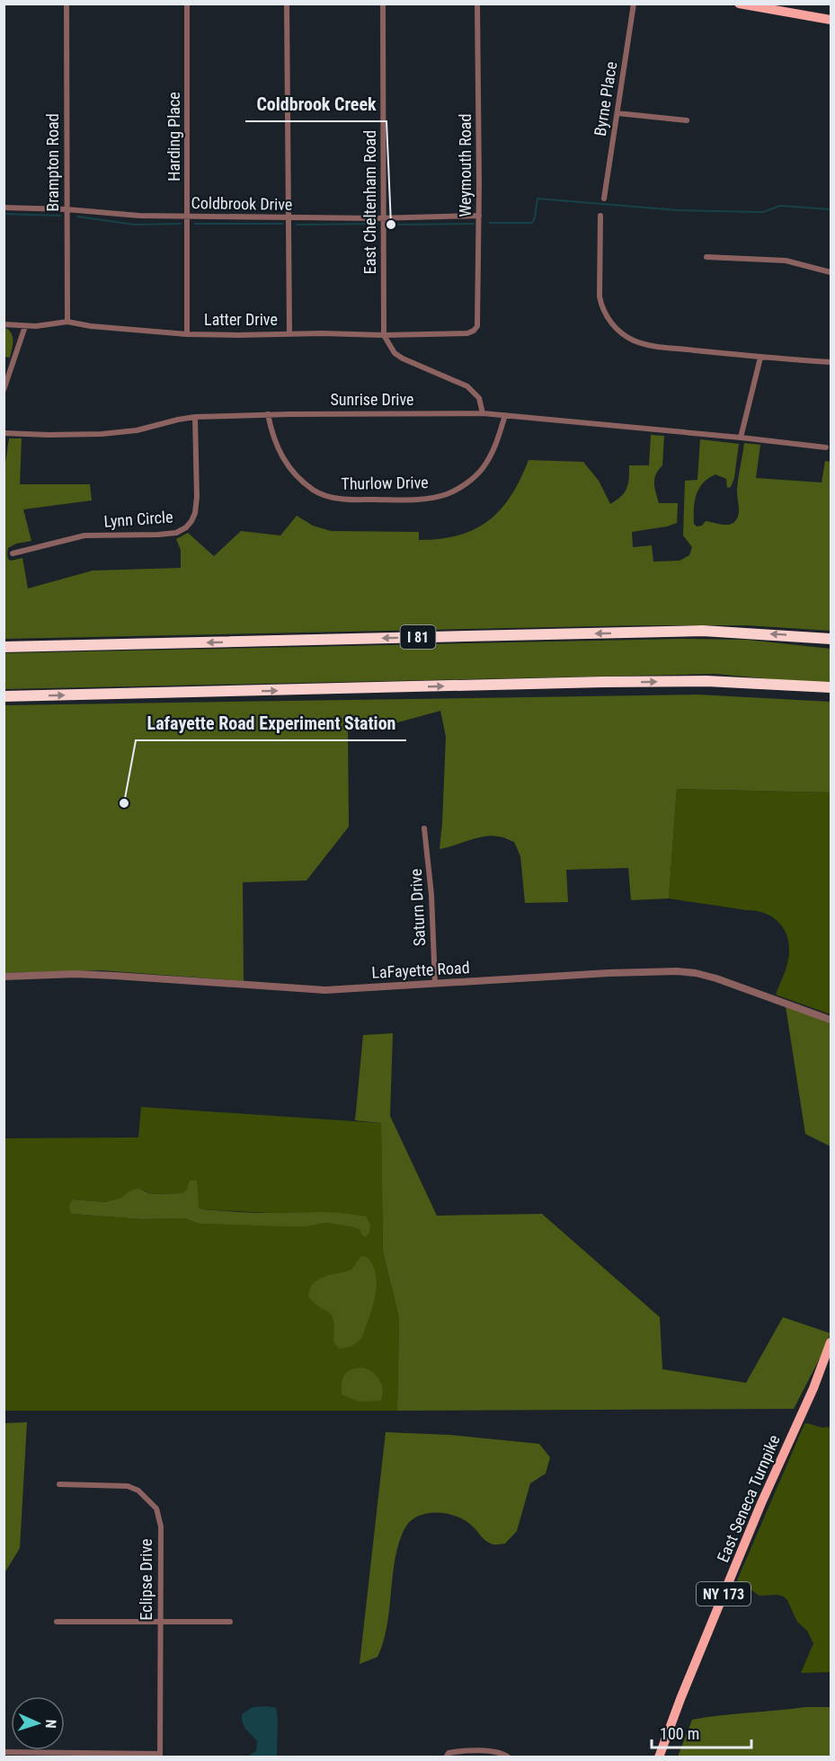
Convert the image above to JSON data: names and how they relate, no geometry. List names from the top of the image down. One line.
{"streets":{"highway":["I 81"],"main road":["East Seneca Turnpike","NY 173"],"street":["Byrne Place","Harding Place","Brampton Road","Weymouth Road","East Cheltenham Road","Coldbrook Drive","Latter Drive","Sunrise Drive","Thurlow Drive","Lynn Circle","Saturn Drive","LaFayette Road","Eclipse Drive"]},"crossings":[["Harding Place","Coldbrook Drive"],["Harding Place","Latter Drive"],["Brampton Road","Coldbrook Drive"],["Brampton Road","Latter Drive"],["Weymouth Road","Coldbrook Drive"],["Weymouth Road","Latter Drive"],["East Cheltenham Road","Coldbrook Drive"],["East Cheltenham Road","Latter Drive"],["Sunrise Drive","Thurlow Drive"],["Sunrise Drive","Lynn Circle"],["Saturn Drive","LaFayette Road"]],"places":["Coldbrook Creek","Lafayette Road Experiment Station"],"scale_bar":"100 m","north":"right"}
